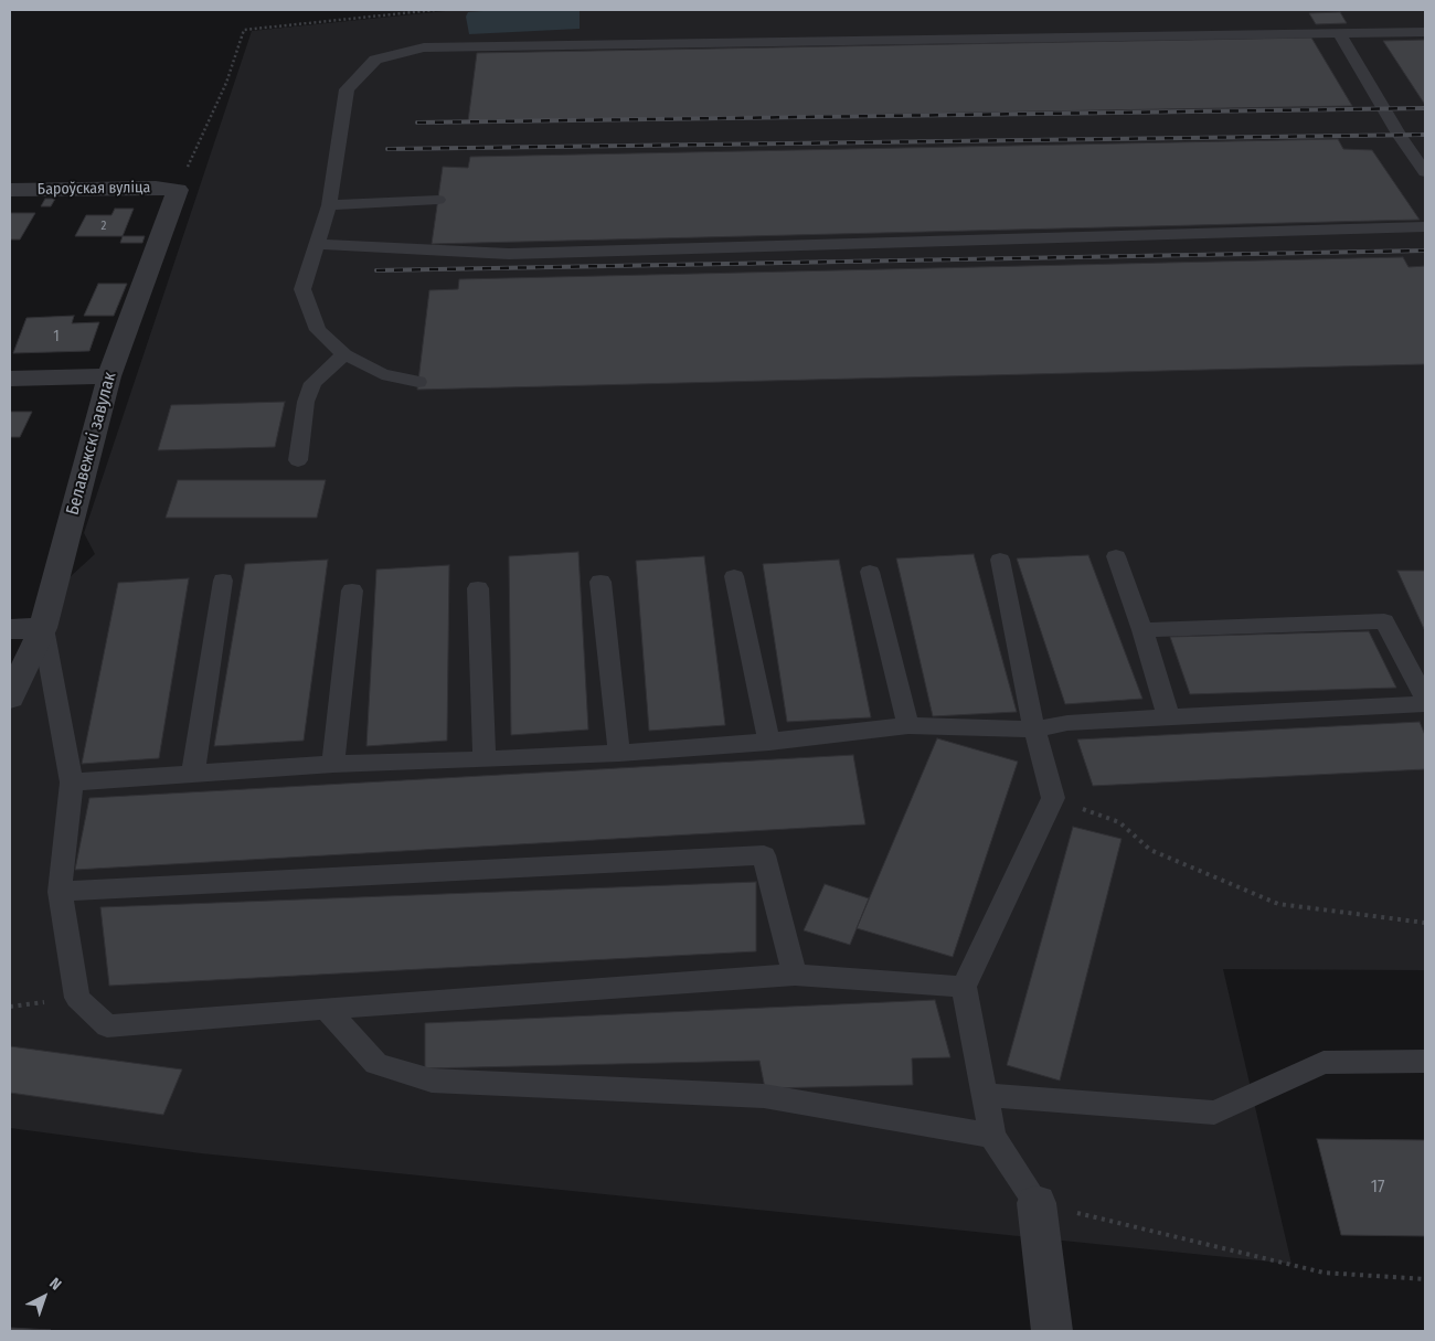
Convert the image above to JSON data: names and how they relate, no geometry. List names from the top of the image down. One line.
{"streets":{"street":["Бароўская вуліца","Белавежскі завулак"]},"crossings":[["Бароўская вуліца","Белавежскі завулак"]],"house_numbers":["2","1","17"],"north":"top right"}
